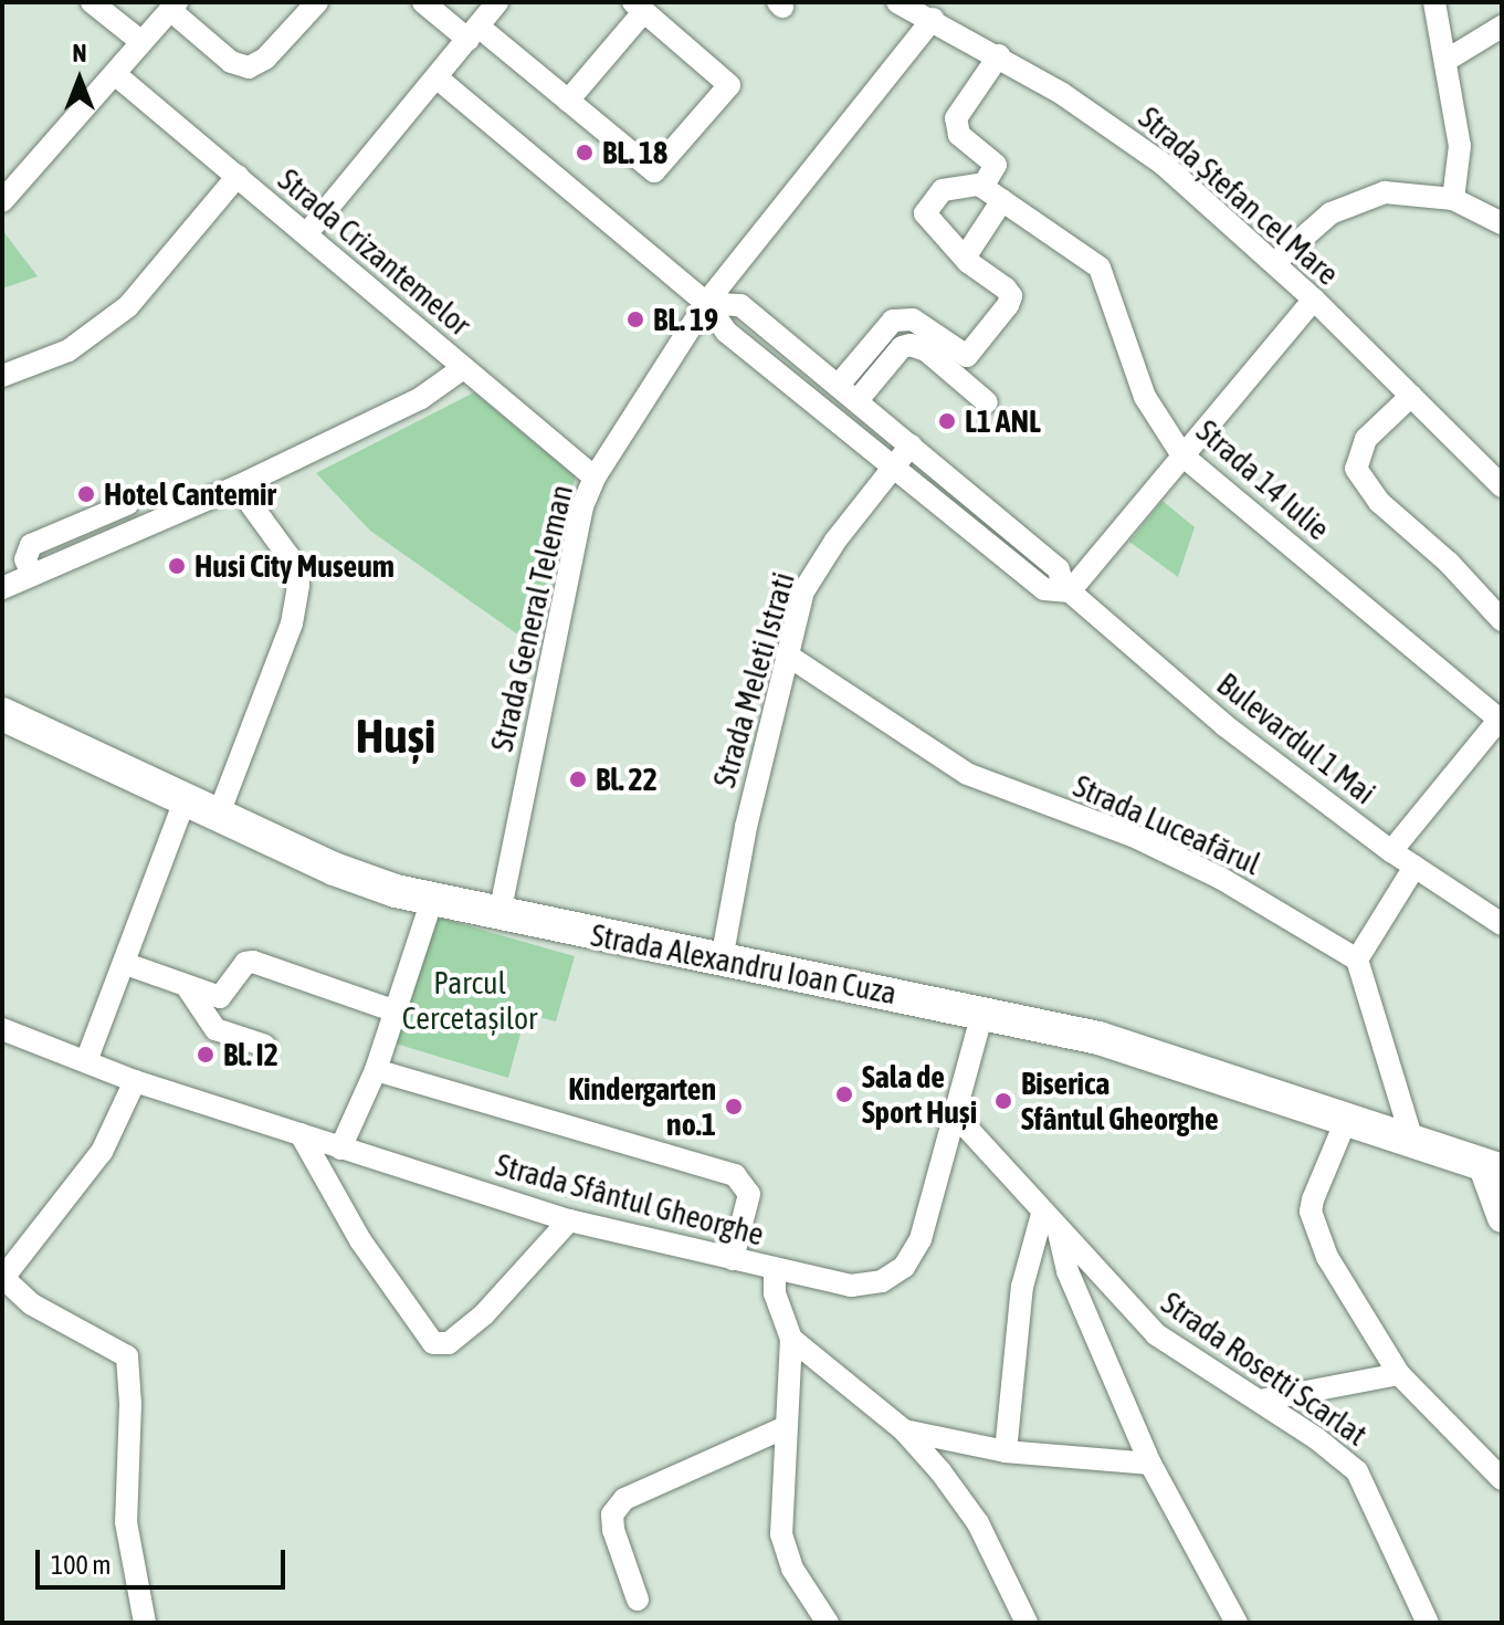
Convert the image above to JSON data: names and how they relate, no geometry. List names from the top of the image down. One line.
{"streets":{"highway":["Strada Alexandru Ioan Cuza"],"street":["Strada Ștefan cel Mare","Strada Crizantemelor","Strada 14 Iulie","Strada General Teleman","Strada Meleti Istrati","Bulevardul 1 Mai","Strada Luceafărul","Strada Sfântul Gheorghe","Strada Rosetti Scarlat"]},"crossings":[["Strada Ștefan cel Mare","Strada General Teleman"],["Strada Crizantemelor","Strada General Teleman"],["Strada General Teleman","Bulevardul 1 Mai"],["Strada General Teleman","Strada Alexandru Ioan Cuza"],["Strada Meleti Istrati","Bulevardul 1 Mai"],["Strada Meleti Istrati","Strada Luceafărul"],["Strada Meleti Istrati","Strada Alexandru Ioan Cuza"],["Strada Alexandru Ioan Cuza","Strada Sfântul Gheorghe"],["Strada Sfântul Gheorghe","Strada Rosetti Scarlat"]],"districts":["Huși"],"parks":["Parcul Cercetașilor"],"places":["BL. 18","BL. 19","L1 ANL","Hotel Cantemir","Husi City Museum","Bl. 22","Bl. I2","Sala de Sport Huși","Biserica Sfântul Gheorghe","Kindergarten no.1"],"scale_bar":"100 m","north":"top"}
